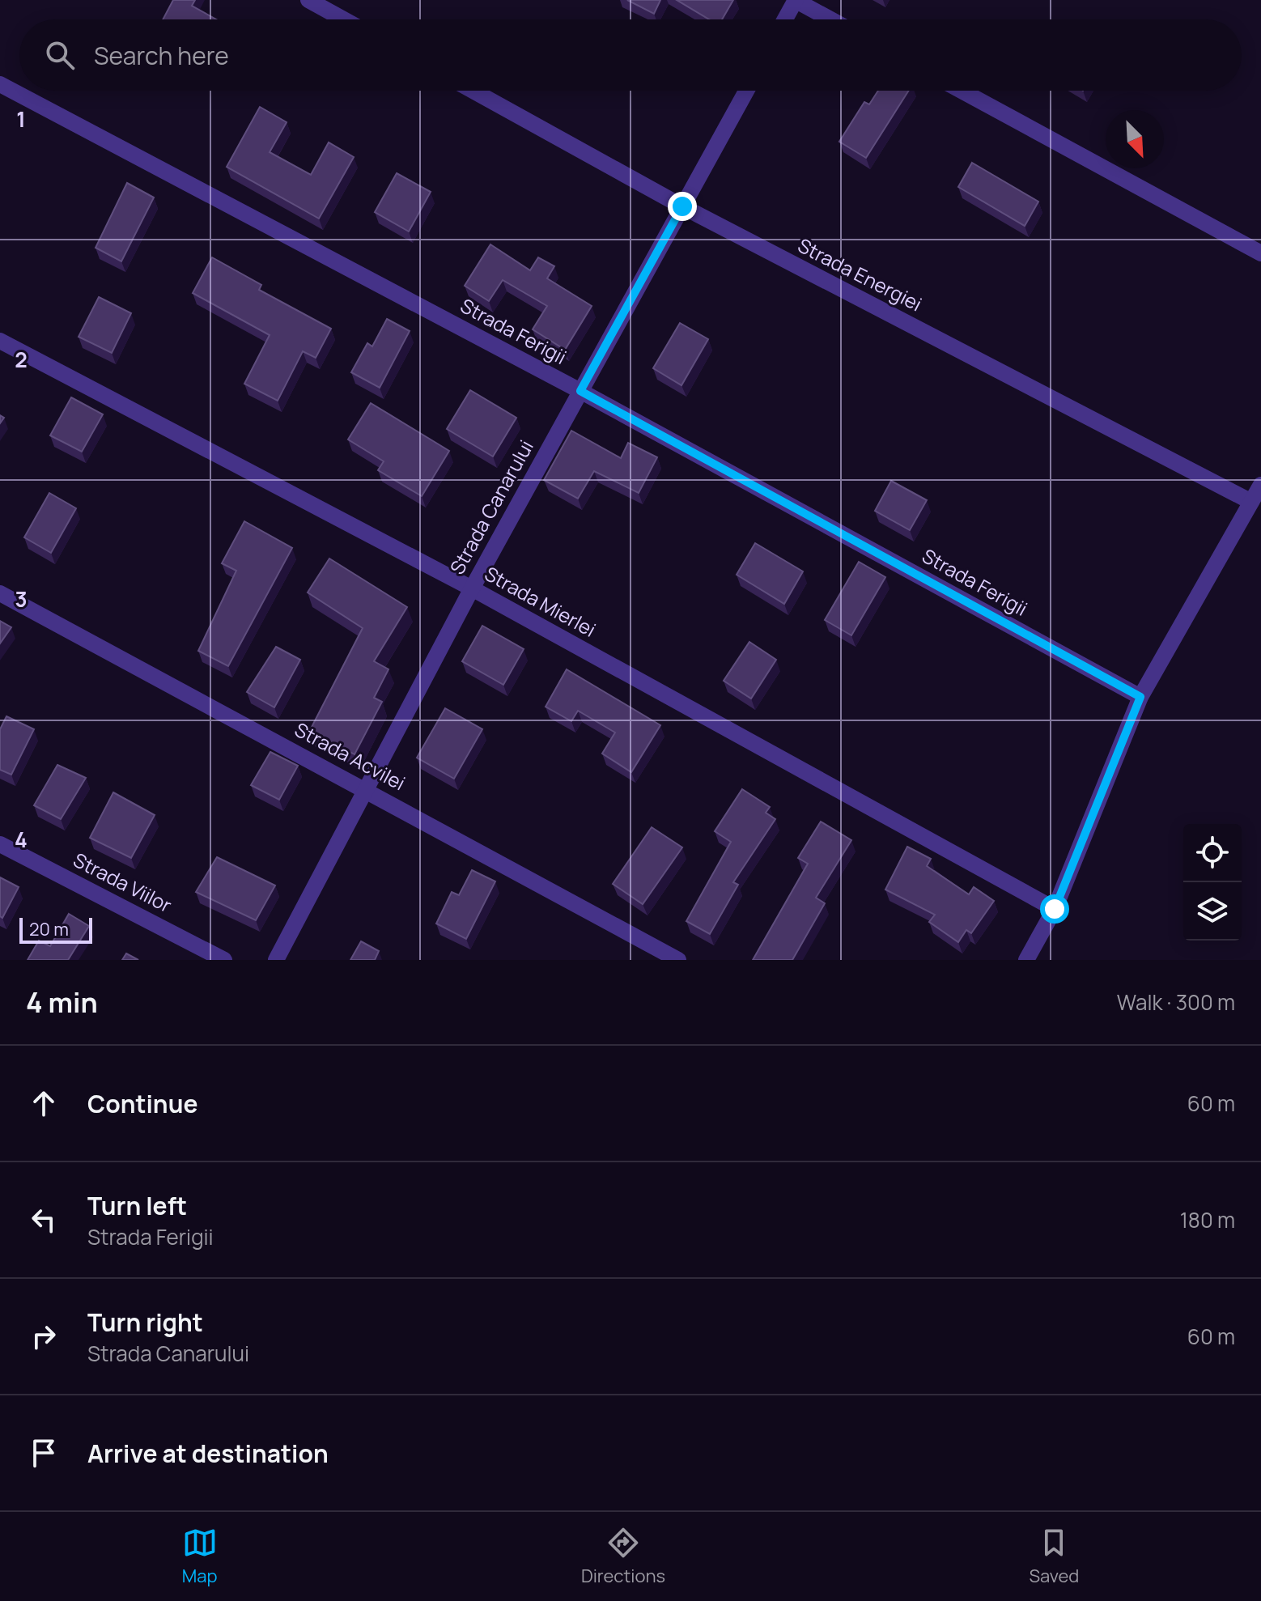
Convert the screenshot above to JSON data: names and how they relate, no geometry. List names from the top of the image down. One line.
{"streets":{"street":["Strada Energiei","Strada Ferigii","Strada Canarului","Strada Mierlei","Strada Acvilei","Strada Viilor"]},"crossings":[["Strada Energiei","Strada Canarului"],["Strada Ferigii","Strada Canarului"],["Strada Canarului","Strada Mierlei"],["Strada Canarului","Strada Acvilei"]],"scale_bar":"20 m","north":"bottom right","page":{"search":"Search here","scale":"20 m","heading":["4 min","Walk · 300 m"],"list":[["Continue","60 m"],["Turn left","Strada Ferigii","180 m"],["Turn right","Strada Canarului","60 m"],"Arrive at destination"],"nav":["Map","Directions","Saved"]},"grid":{"rows":["1","2","3","4"]}}
